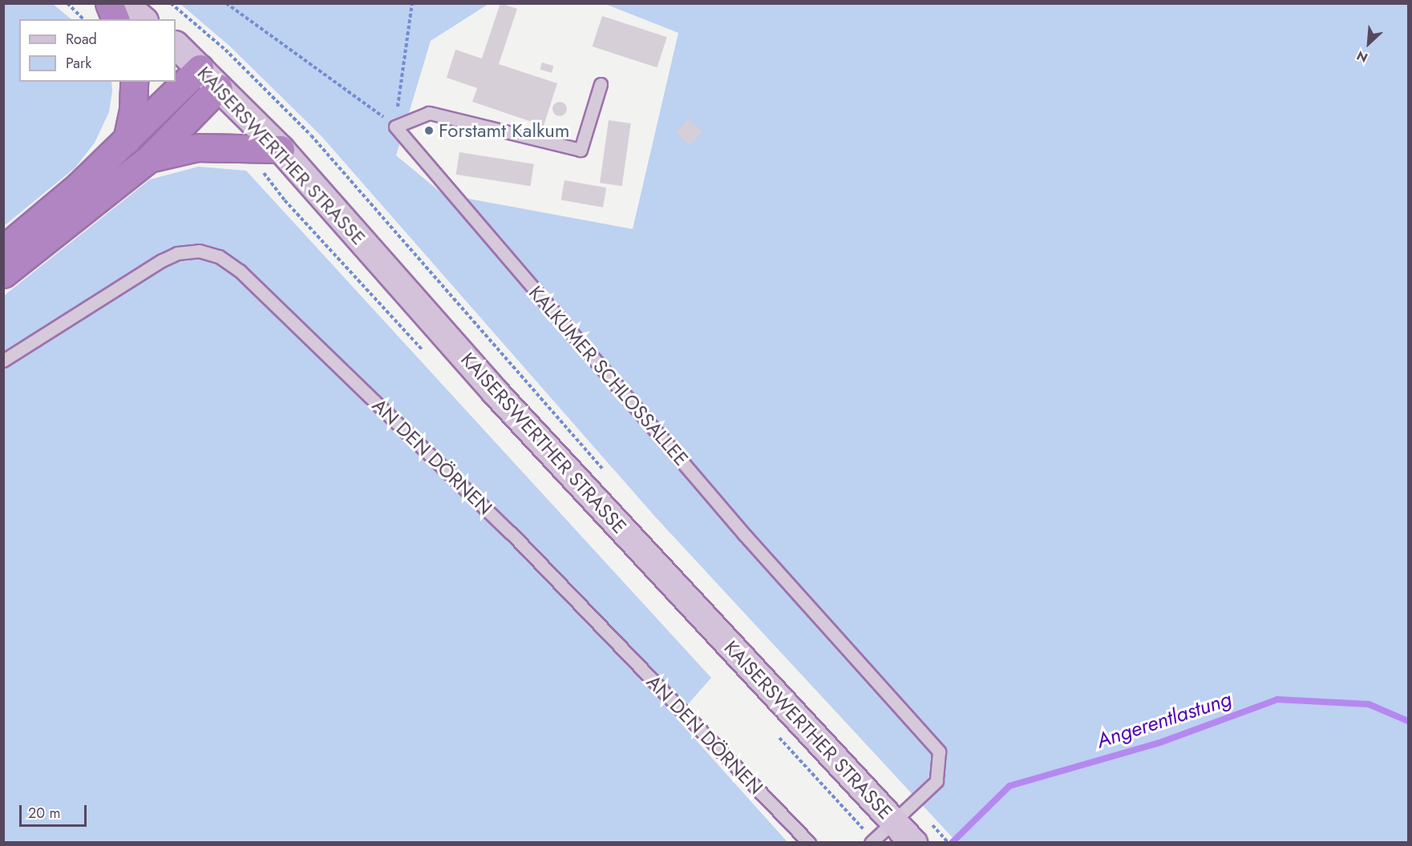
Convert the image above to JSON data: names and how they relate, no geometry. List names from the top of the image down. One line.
{"streets":{"main road":["KAISERSWERTHER STRASSE"],"lane":["KALKUMER SCHLOSSALLEE","AN DEN DÖRNEN"]},"crossings":[["KAISERSWERTHER STRASSE","KALKUMER SCHLOSSALLEE"]],"water":["Angerentlastung"],"places":["Forstamt Kalkum"],"legend":["Road","Park"],"scale_bar":"20 m","north":"bottom left"}
